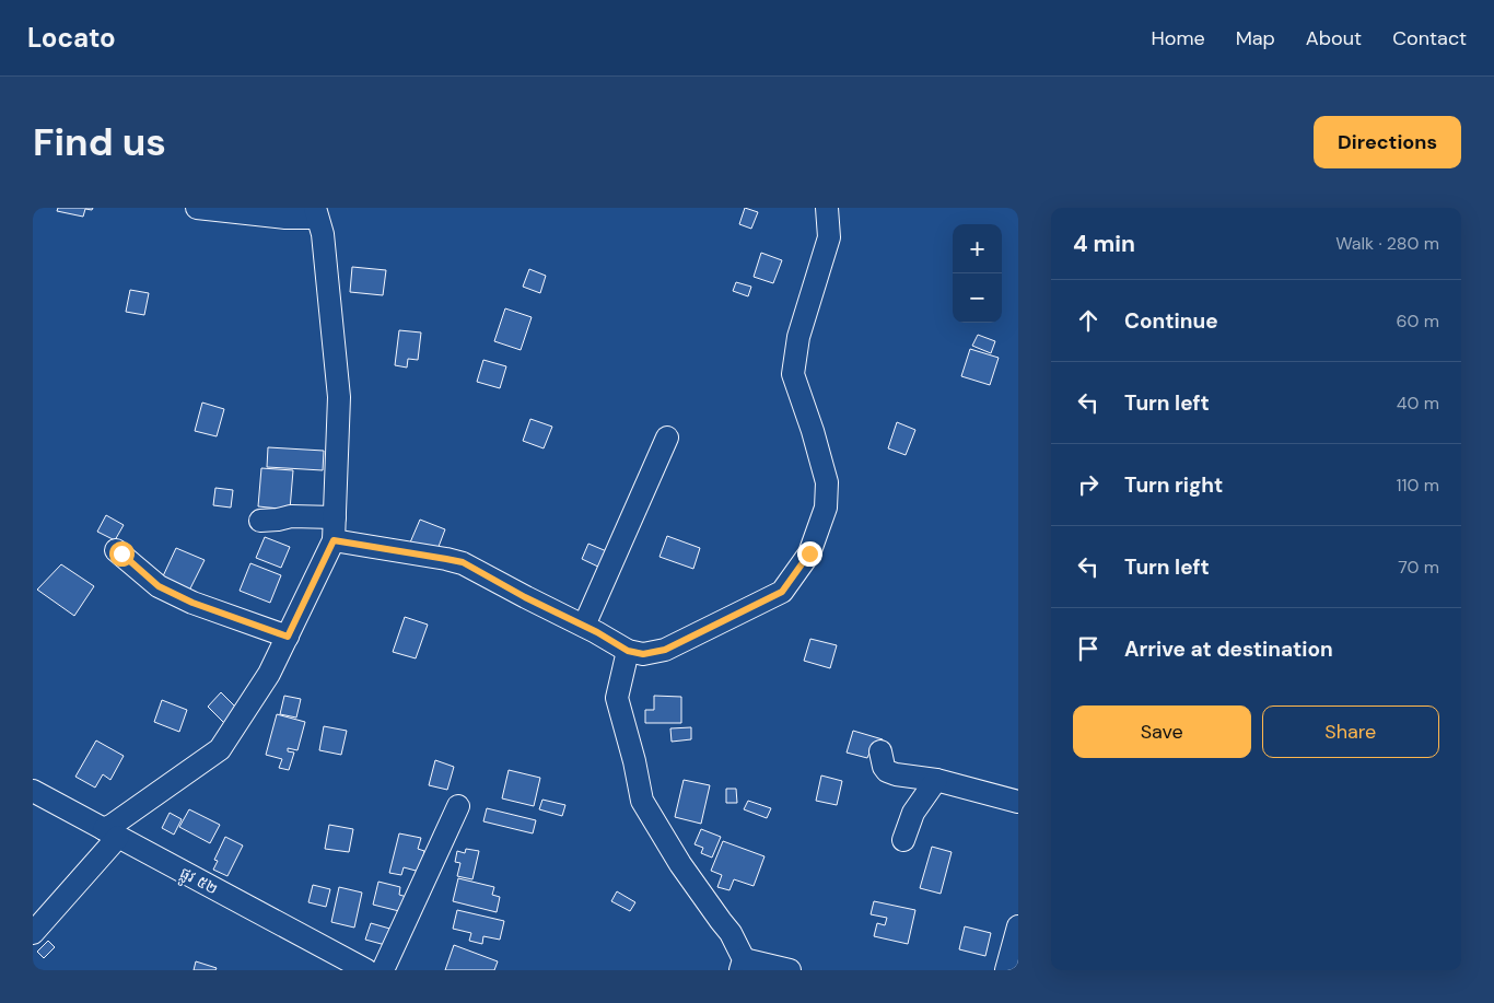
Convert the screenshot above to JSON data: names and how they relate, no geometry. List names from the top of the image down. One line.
{"streets":{"street":["ផ្លូវ ៥២"]},"page":{"header":"Locato","nav":["Home","Map","About","Contact"],"buttons":["Directions",["Save","Share"]],"title":"Find us","heading":["4 min","Walk · 280 m"],"map_buttons":["+","−"],"list":[["Continue","60 m"],["Turn left","40 m"],["Turn right","110 m"],["Turn left","70 m"],"Arrive at destination"]}}
